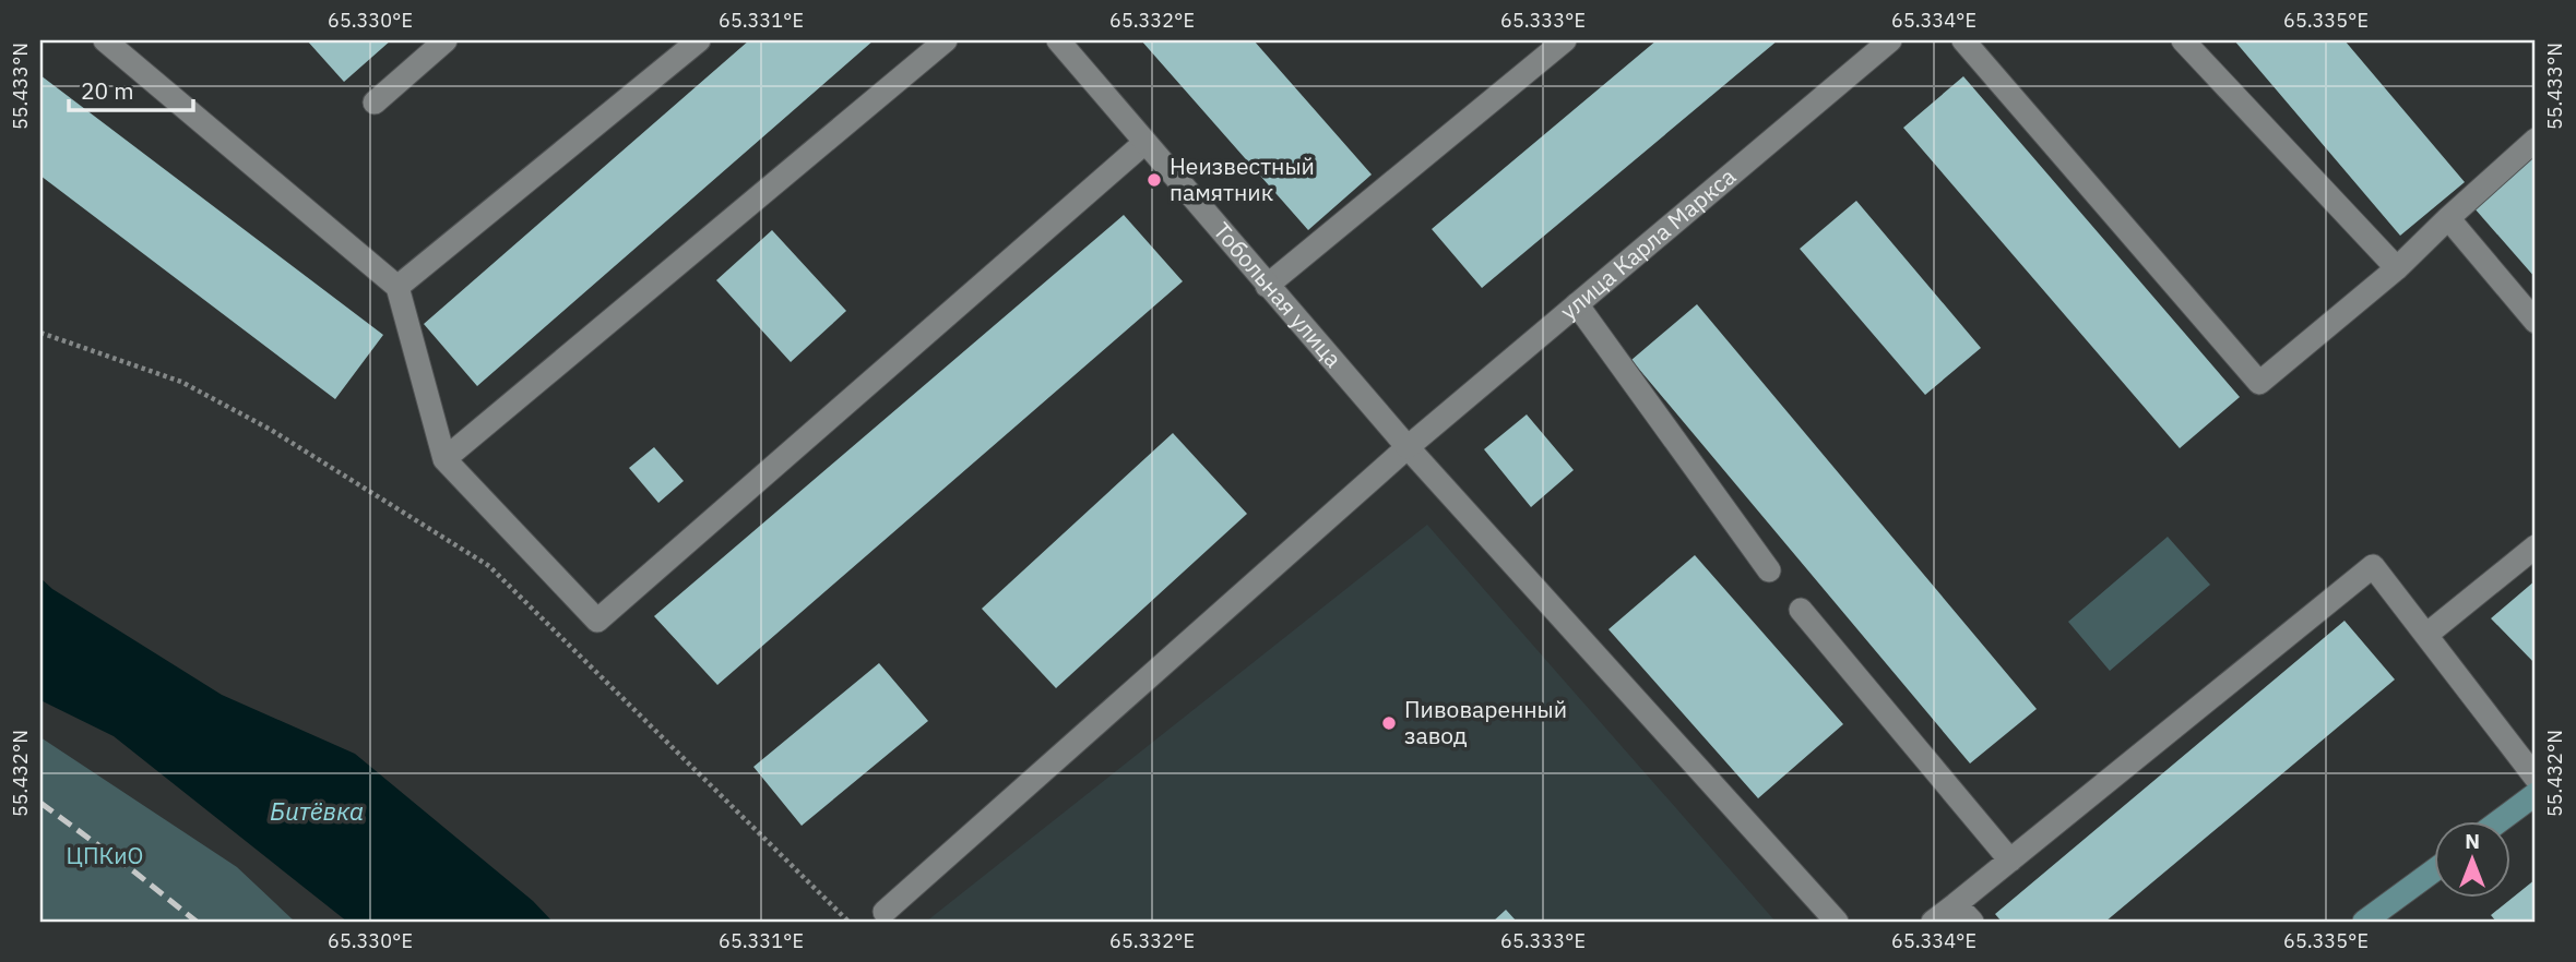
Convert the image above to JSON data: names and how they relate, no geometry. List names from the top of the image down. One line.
{"streets":{"street":["улица Карла Маркса","Тобольная улица"]},"crossings":[["улица Карла Маркса","Тобольная улица"]],"water":["Битёвка"],"parks":["ЦПКиО"],"places":["Неизвестный памятник","Пивоваренный завод"],"scale_bar":"20 m","north":"top","coordinates":["65.330°E","65.331°E","65.332°E","65.333°E","65.334°E","65.335°E","55.433°N","55.432°N"]}
